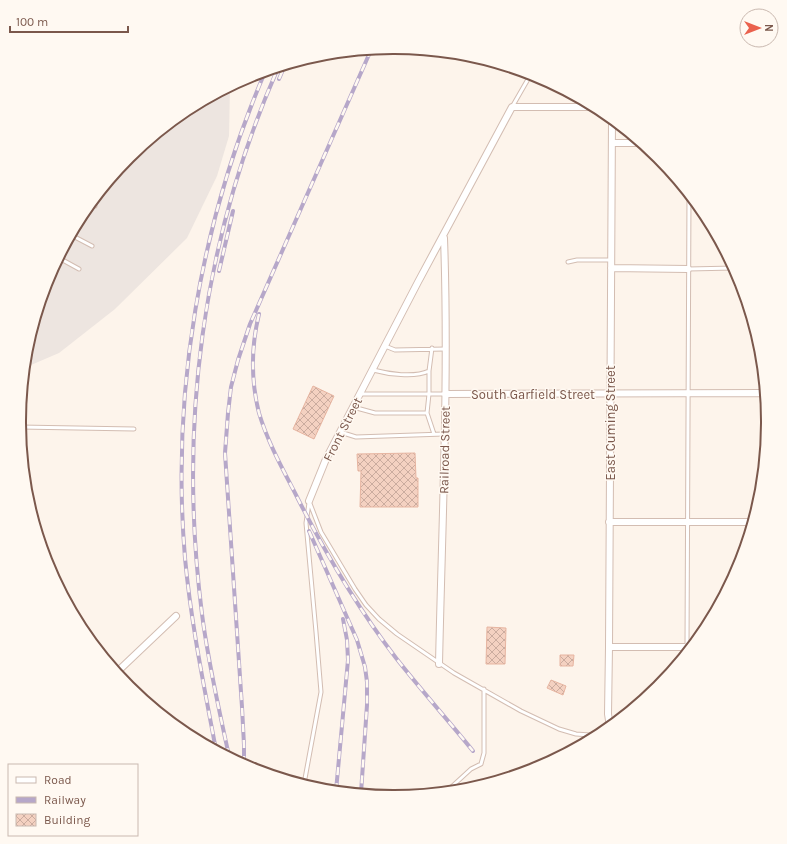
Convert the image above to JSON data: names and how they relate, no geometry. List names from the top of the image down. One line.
{"streets":{"street":["South Garfield Street","East Cuming Street","Front Street","Railroad Street"]},"crossings":[["South Garfield Street","East Cuming Street"],["South Garfield Street","Railroad Street"],["Front Street","Railroad Street"]],"legend":["Road","Railway","Building"],"scale_bar":"100 m","north":"right"}
